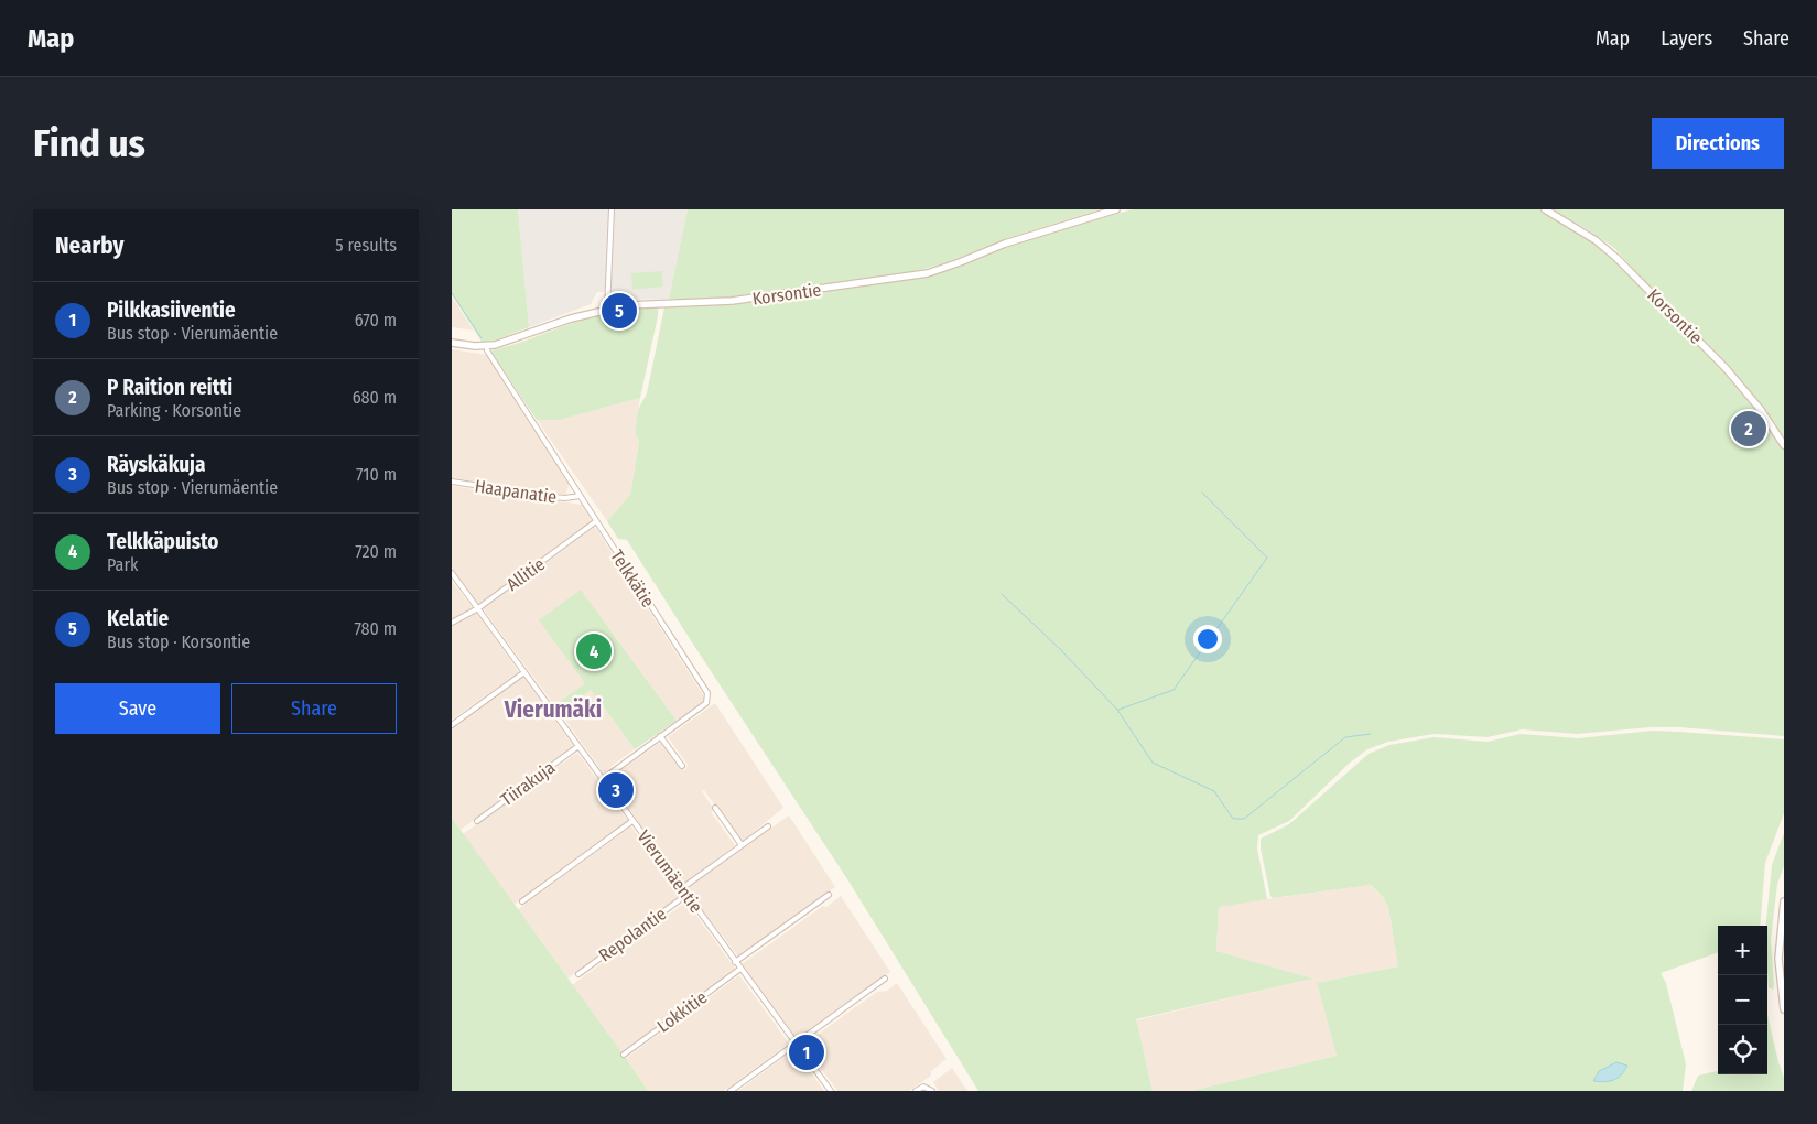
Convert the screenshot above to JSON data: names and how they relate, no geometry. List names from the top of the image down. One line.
{"streets":{"main road":["Korsontie"],"street":["Haapanatie","Allitie","Telkkätie","Tiirakuja","Vierumäentie","Repolantie","Lokkitie"]},"crossings":[["Korsontie","Telkkätie"],["Haapanatie","Telkkätie"],["Allitie","Telkkätie"],["Allitie","Vierumäentie"],["Telkkätie","Vierumäentie"],["Tiirakuja","Vierumäentie"],["Vierumäentie","Repolantie"],["Vierumäentie","Lokkitie"]],"districts":["Vierumäki"],"page":{"header":"Map","nav":["Map","Layers","Share"],"buttons":["Directions",["Save","Share"]],"title":"Find us","heading":["Nearby","5 results"],"list":[{"mark":"1","name":"Pilkkasiiventie","note":"Bus stop · Vierumäentie","value":"670 m"},{"mark":"2","name":"P Raition reitti","note":"Parking · Korsontie","value":"680 m"},{"mark":"3","name":"Räyskäkuja","note":"Bus stop · Vierumäentie","value":"710 m"},{"mark":"4","name":"Telkkäpuisto","note":"Park","value":"720 m"},{"mark":"5","name":"Kelatie","note":"Bus stop · Korsontie","value":"780 m"}],"pins":["5","2","4","3","1"],"map_buttons":["+","−"]}}
